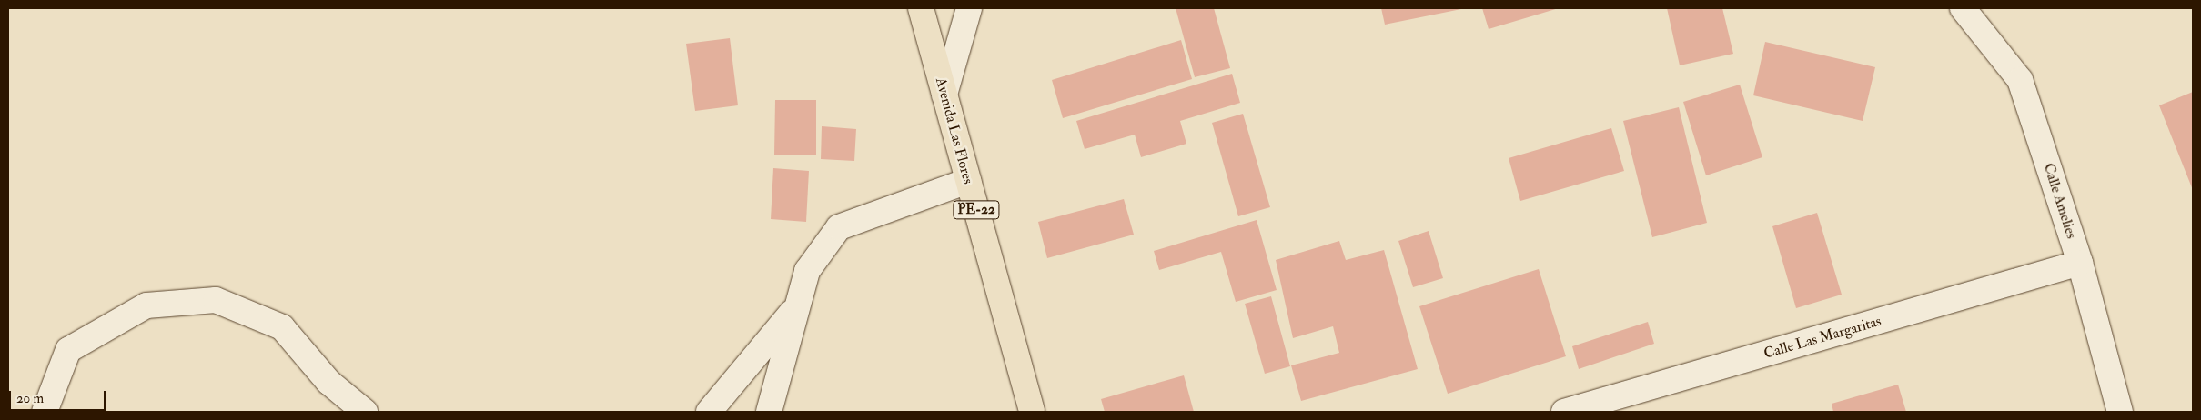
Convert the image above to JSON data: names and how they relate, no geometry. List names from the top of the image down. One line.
{"streets":{"highway":["Avenida Las Flores","PE-22"],"street":["Calle Amelies","Calle Las Margaritas"]},"crossings":[["Calle Amelies","Calle Las Margaritas"]],"scale_bar":"20 m"}
